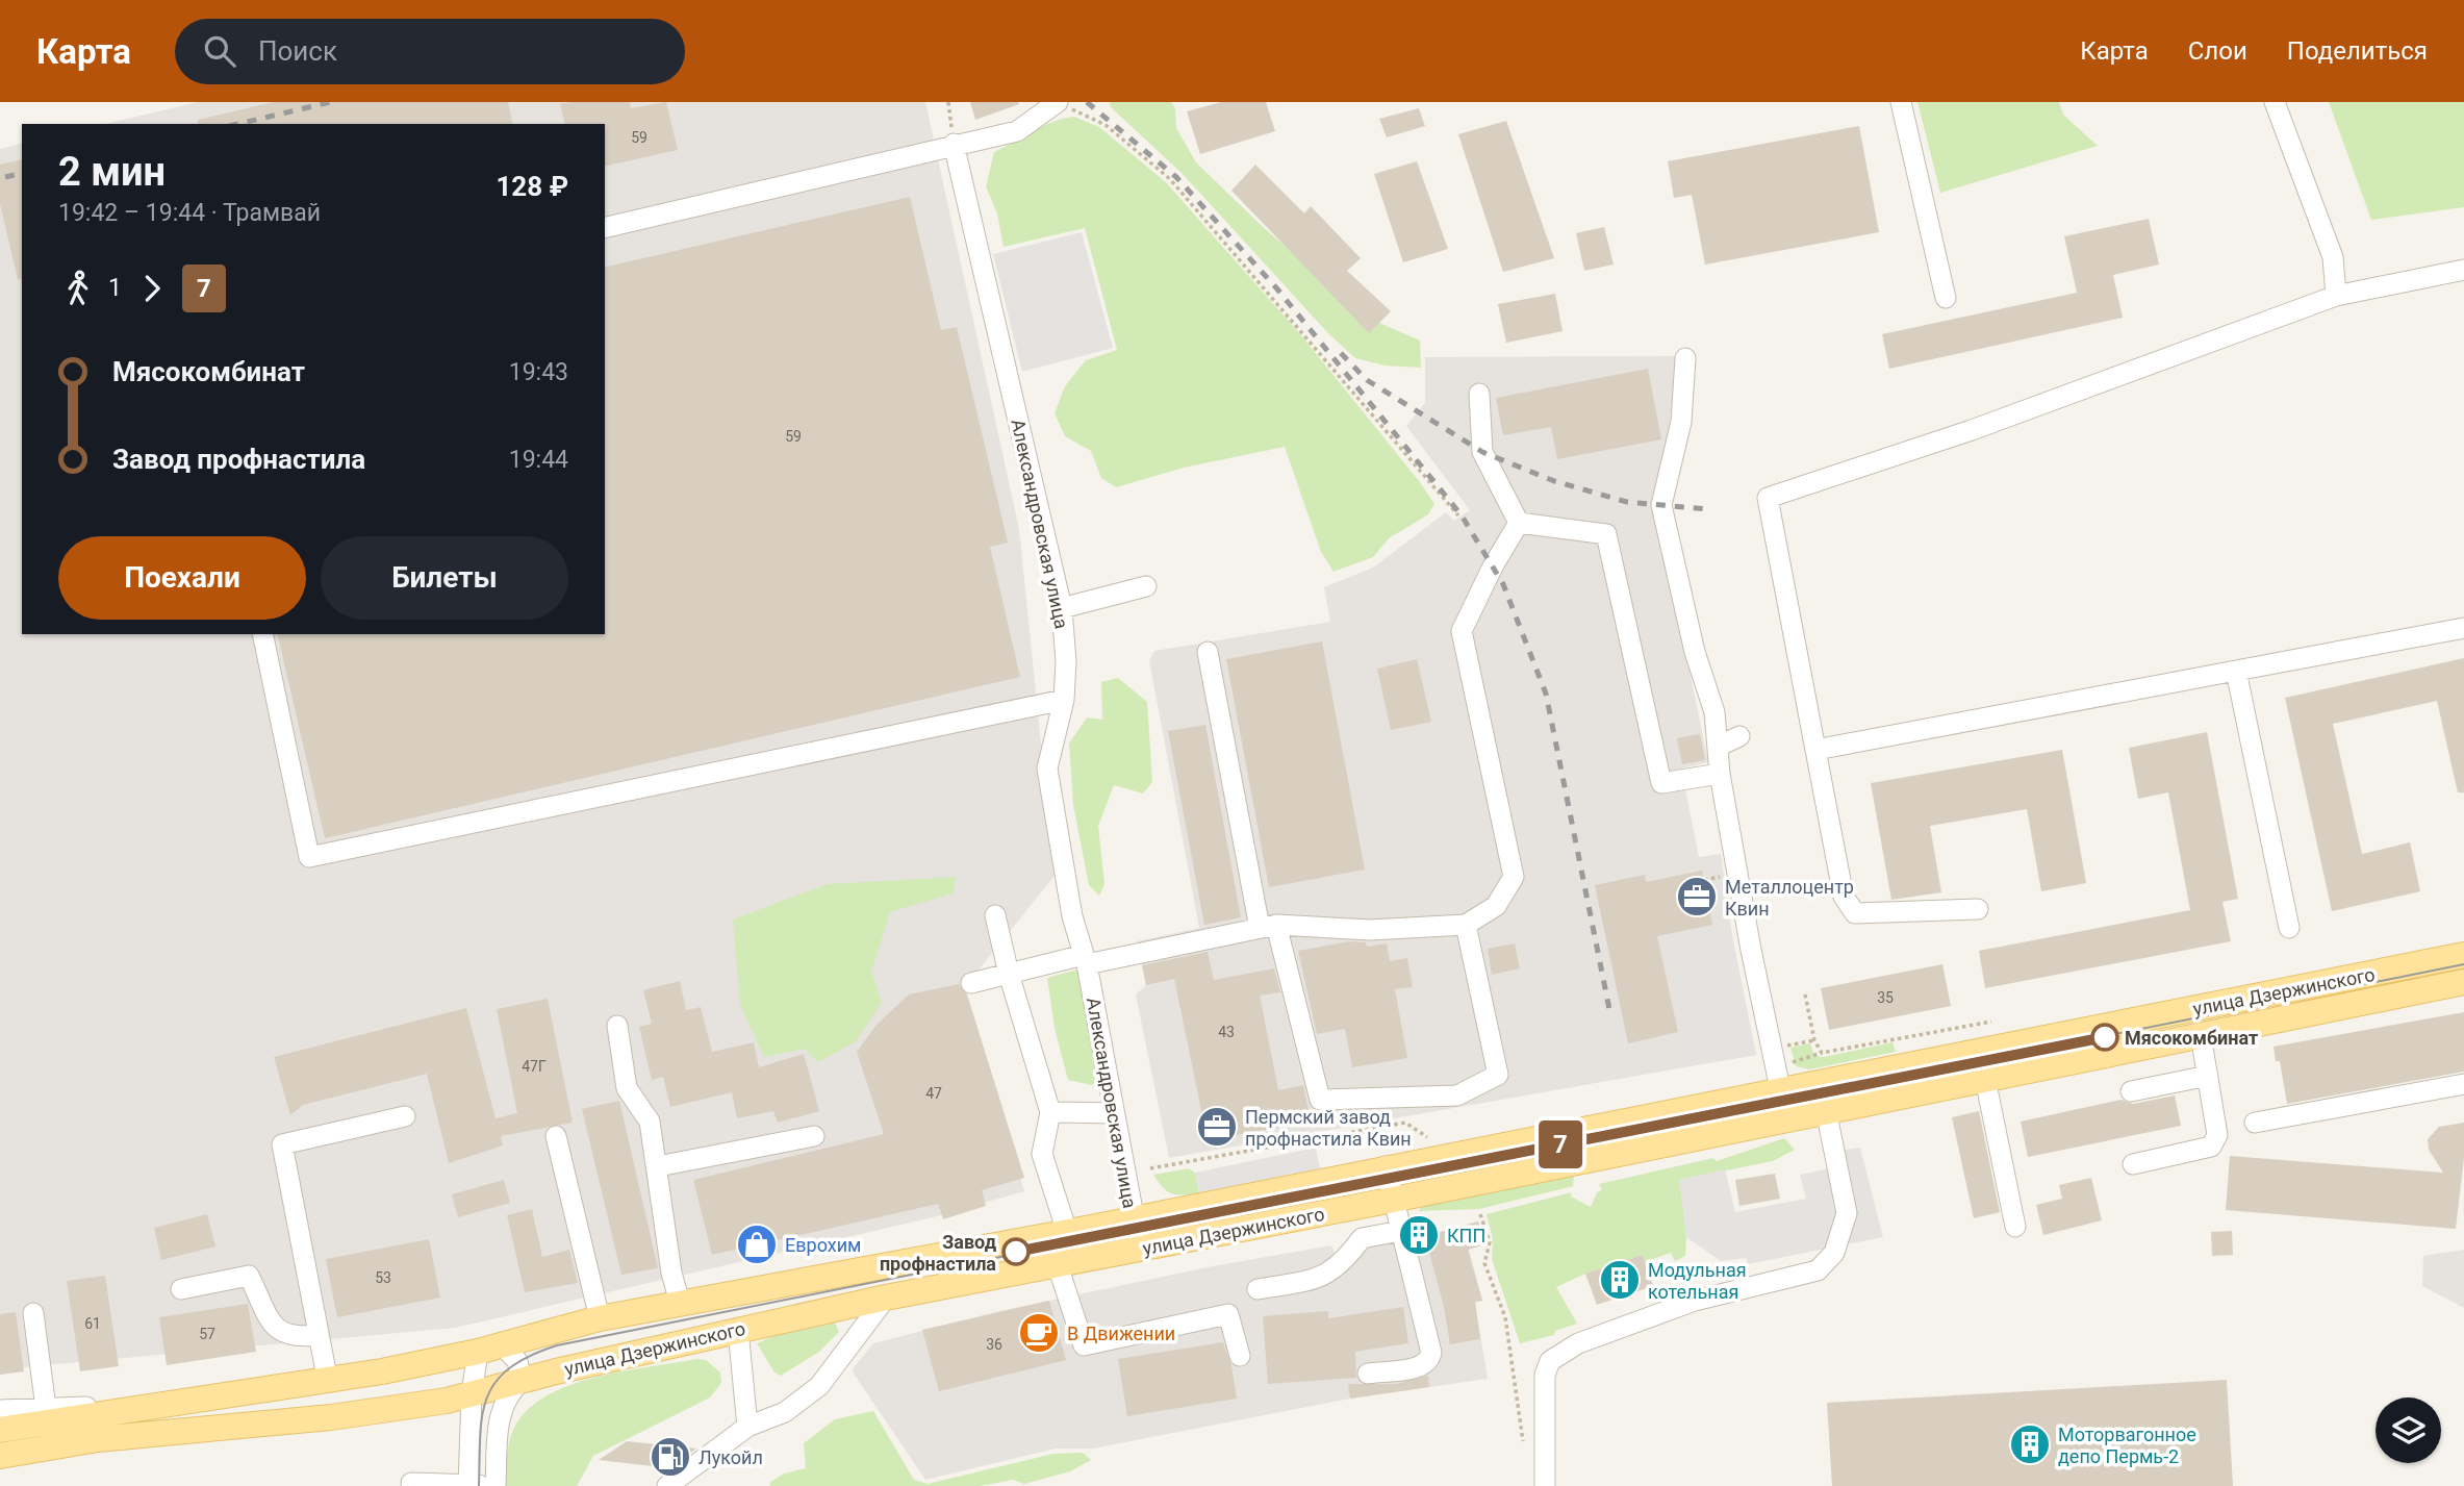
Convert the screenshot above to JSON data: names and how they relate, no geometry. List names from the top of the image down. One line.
{"streets":{"main road":["улица Дзержинского"],"street":["Александровская улица"]},"crossings":[["Александровская улица","улица Дзержинского"]],"places":{"office":["Металлоцентр Квин","Пермский завод профнастила Квин"],"other":["Мясокомбинат","Завод профнастила"],"building":["КПП","Модульная котельная","Моторвагонное депо Пермь-2"],"shop":["Еврохим"],"cafe":["В Движении"],"fuel station":["Лукойл"]},"lines":["tram line 7"],"house_numbers":["59","59","35","43","47Г","47","53","61","57","36"],"page":{"header":"Карта","search":"Поиск","nav":["Карта","Слои","Поделиться"],"on_map":"7","heading":["2 мин","19:42 – 19:44 · Трамвай","128 ₽"],"legs":["1","7"],"list":[{"name":"Мясокомбинат","value":"19:43"},{"name":"Завод профнастила","value":"19:44"}],"buttons":["Поехали","Билеты"]}}
